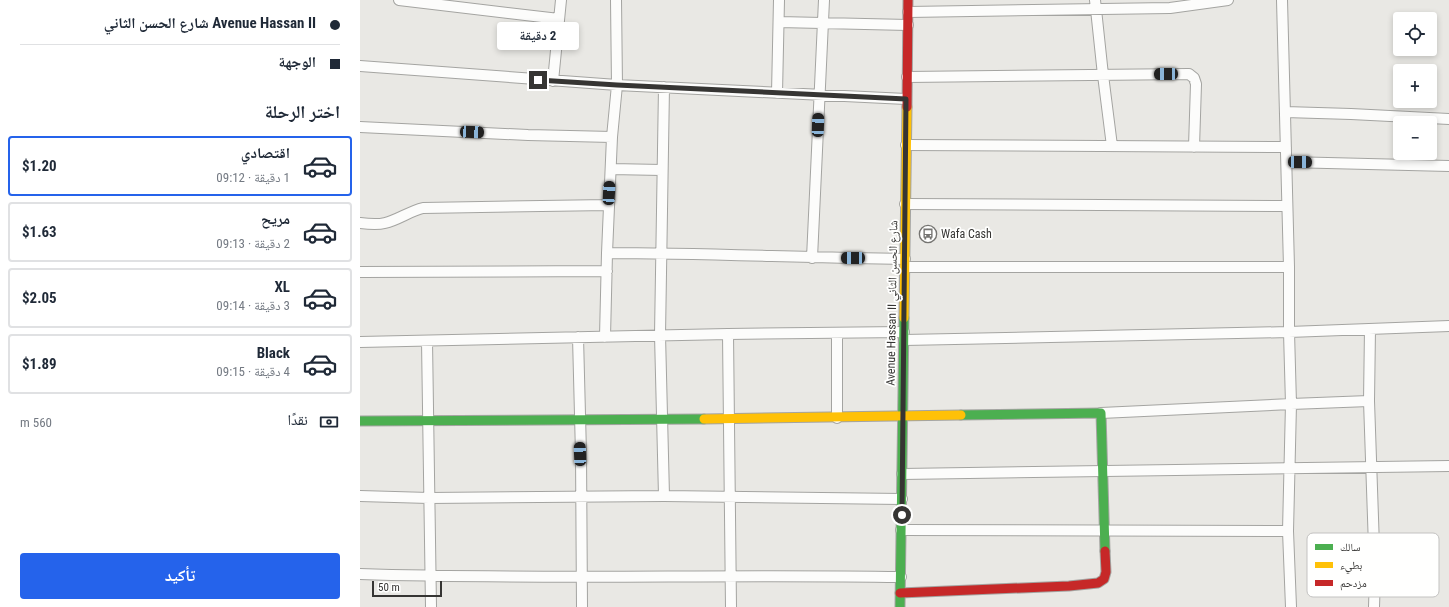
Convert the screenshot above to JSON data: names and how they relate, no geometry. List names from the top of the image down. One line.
{"streets":{"street":["Avenue Hassan II شارع الحسن الثاني"]},"places":{"bus stop":["Wafa Cash"]},"legend":["سالك","بطيء","مزدحم"],"scale_bar":"50 m","page":{"banner":["Avenue Hassan II شارع الحسن الثاني","الوجهة"],"map_buttons":["+","−"],"bubble":"2 دقيقة","heading":"اختر الرحلة","list":[{"name":"اقتصادي","note":"1 دقيقة · 09:12","value":"$1.20"},{"name":"مريح","note":"2 دقيقة · 09:13","value":"$1.63"},{"name":"XL","note":"3 دقيقة · 09:14","value":"$2.05"},{"name":"Black","note":"4 دقيقة · 09:15","value":"$1.89"}],"pay":["نقدًا","560 m"],"buttons":"تأكيد","scale":"50 m"}}
